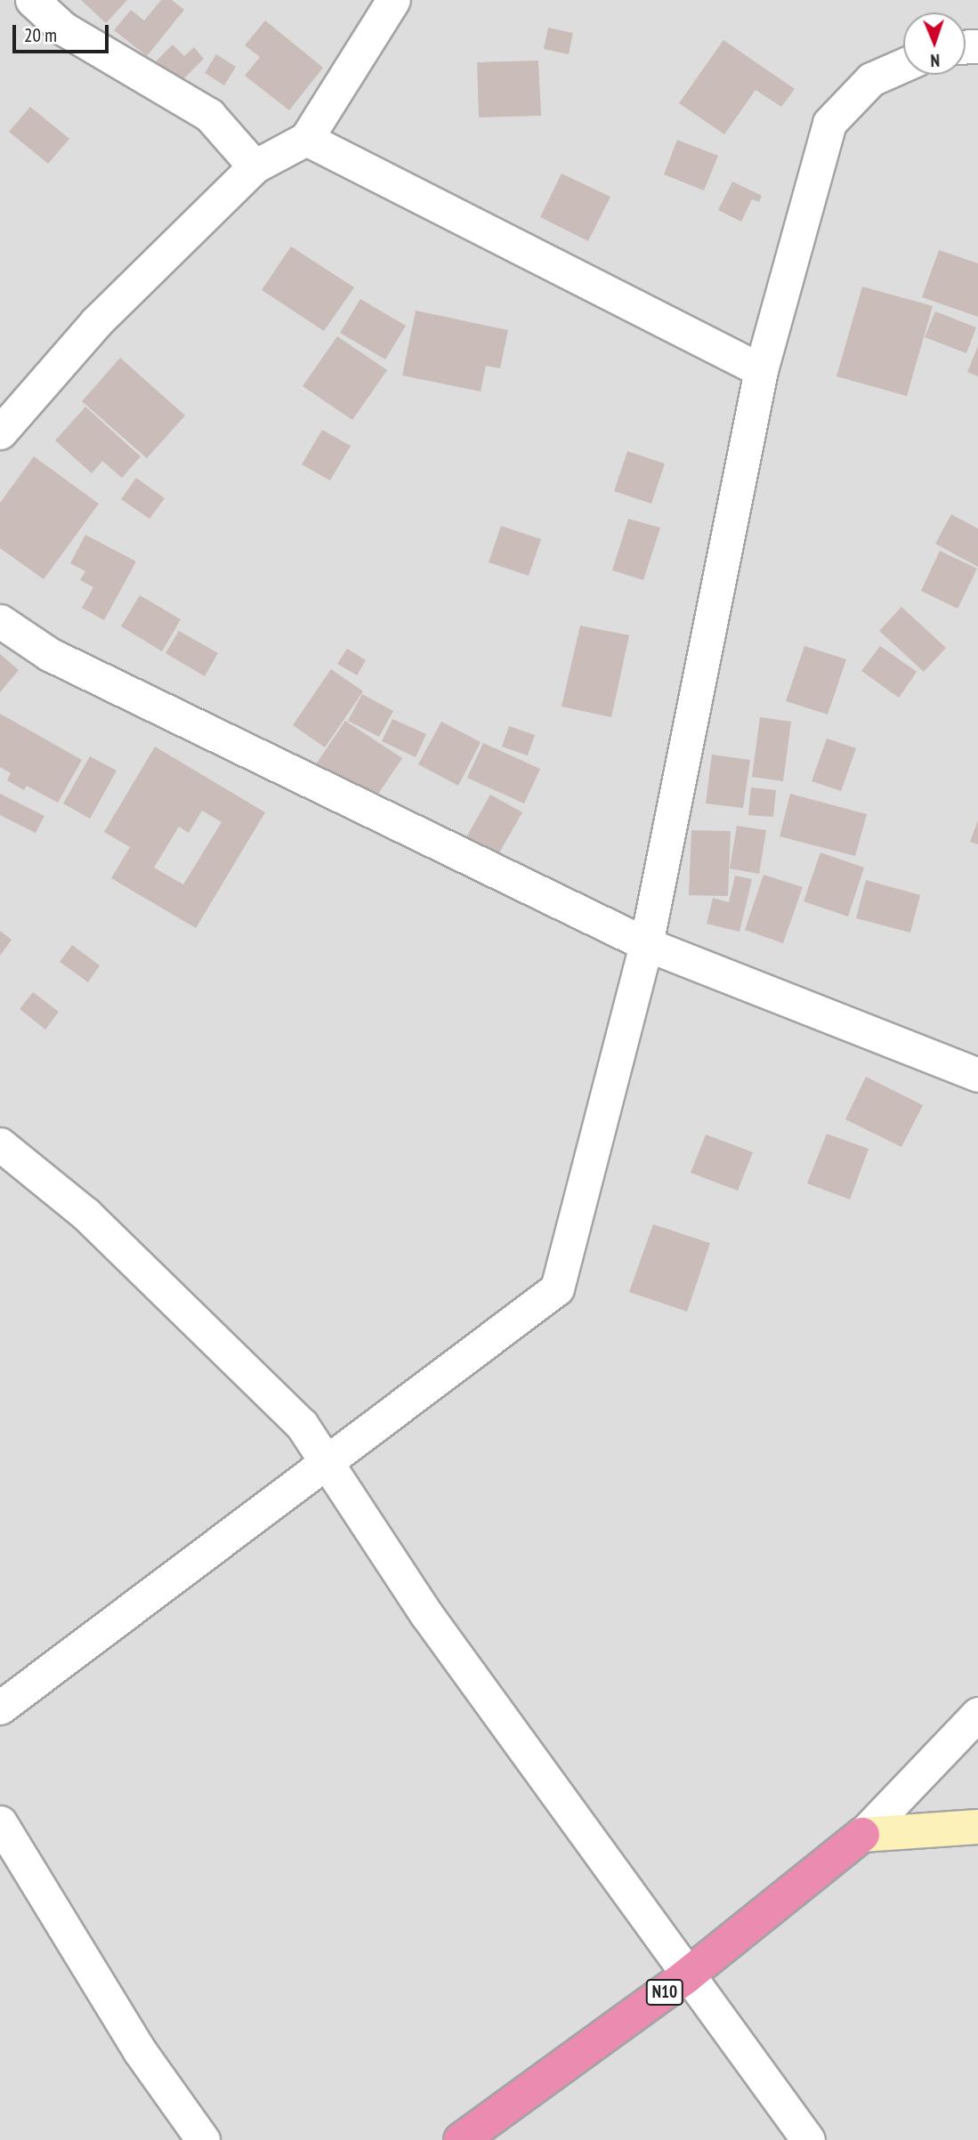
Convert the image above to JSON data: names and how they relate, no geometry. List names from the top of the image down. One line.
{"streets":{"highway":["N10"]},"scale_bar":"20 m","north":"bottom"}
